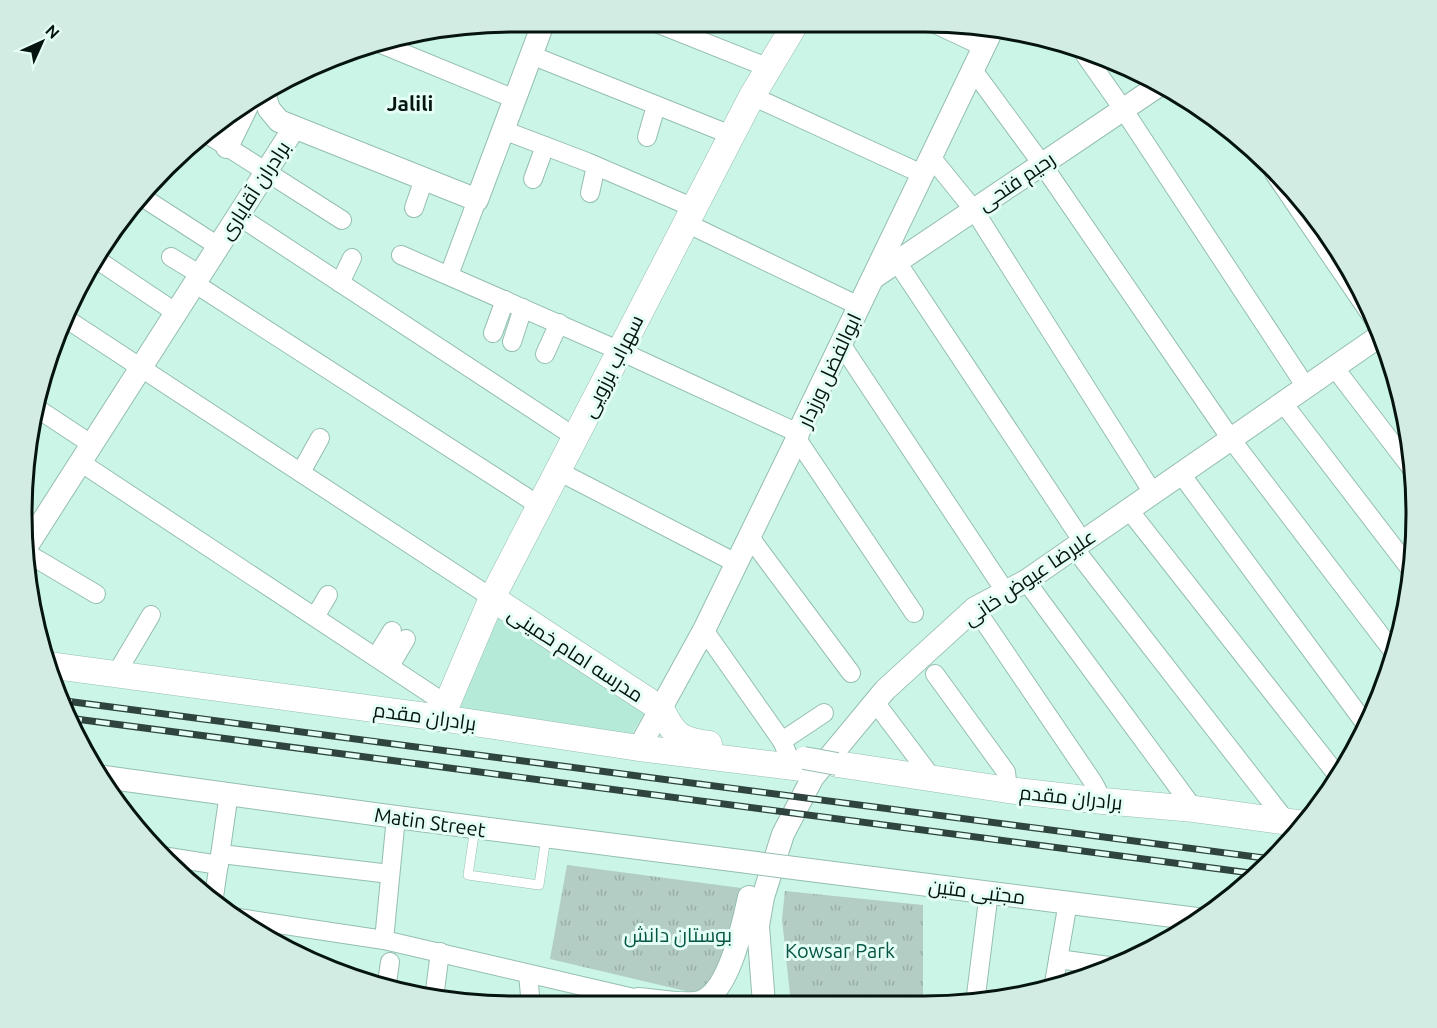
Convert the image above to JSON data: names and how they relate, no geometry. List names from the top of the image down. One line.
{"streets":{"main road":["سهراب برزویی","مدرسه امام خمینی","برادران مقدم"],"street":["رحیم فتحی","برادران آقایاری","ابوالفضل ورزدار","علیرضا عیوض خانی","Matin Street","مجتبی متین"]},"crossings":[["رحیم فتحی","ابوالفضل ورزدار"],["سهراب برزویی","مدرسه امام خمینی"],["سهراب برزویی","برادران مقدم"],["ابوالفضل ورزدار","مدرسه امام خمینی"],["ابوالفضل ورزدار","برادران مقدم"],["Matin Street","مجتبی متین"]],"districts":["Jalili"],"parks":["بوستان دانش","Kowsar Park"],"north":"top right"}
